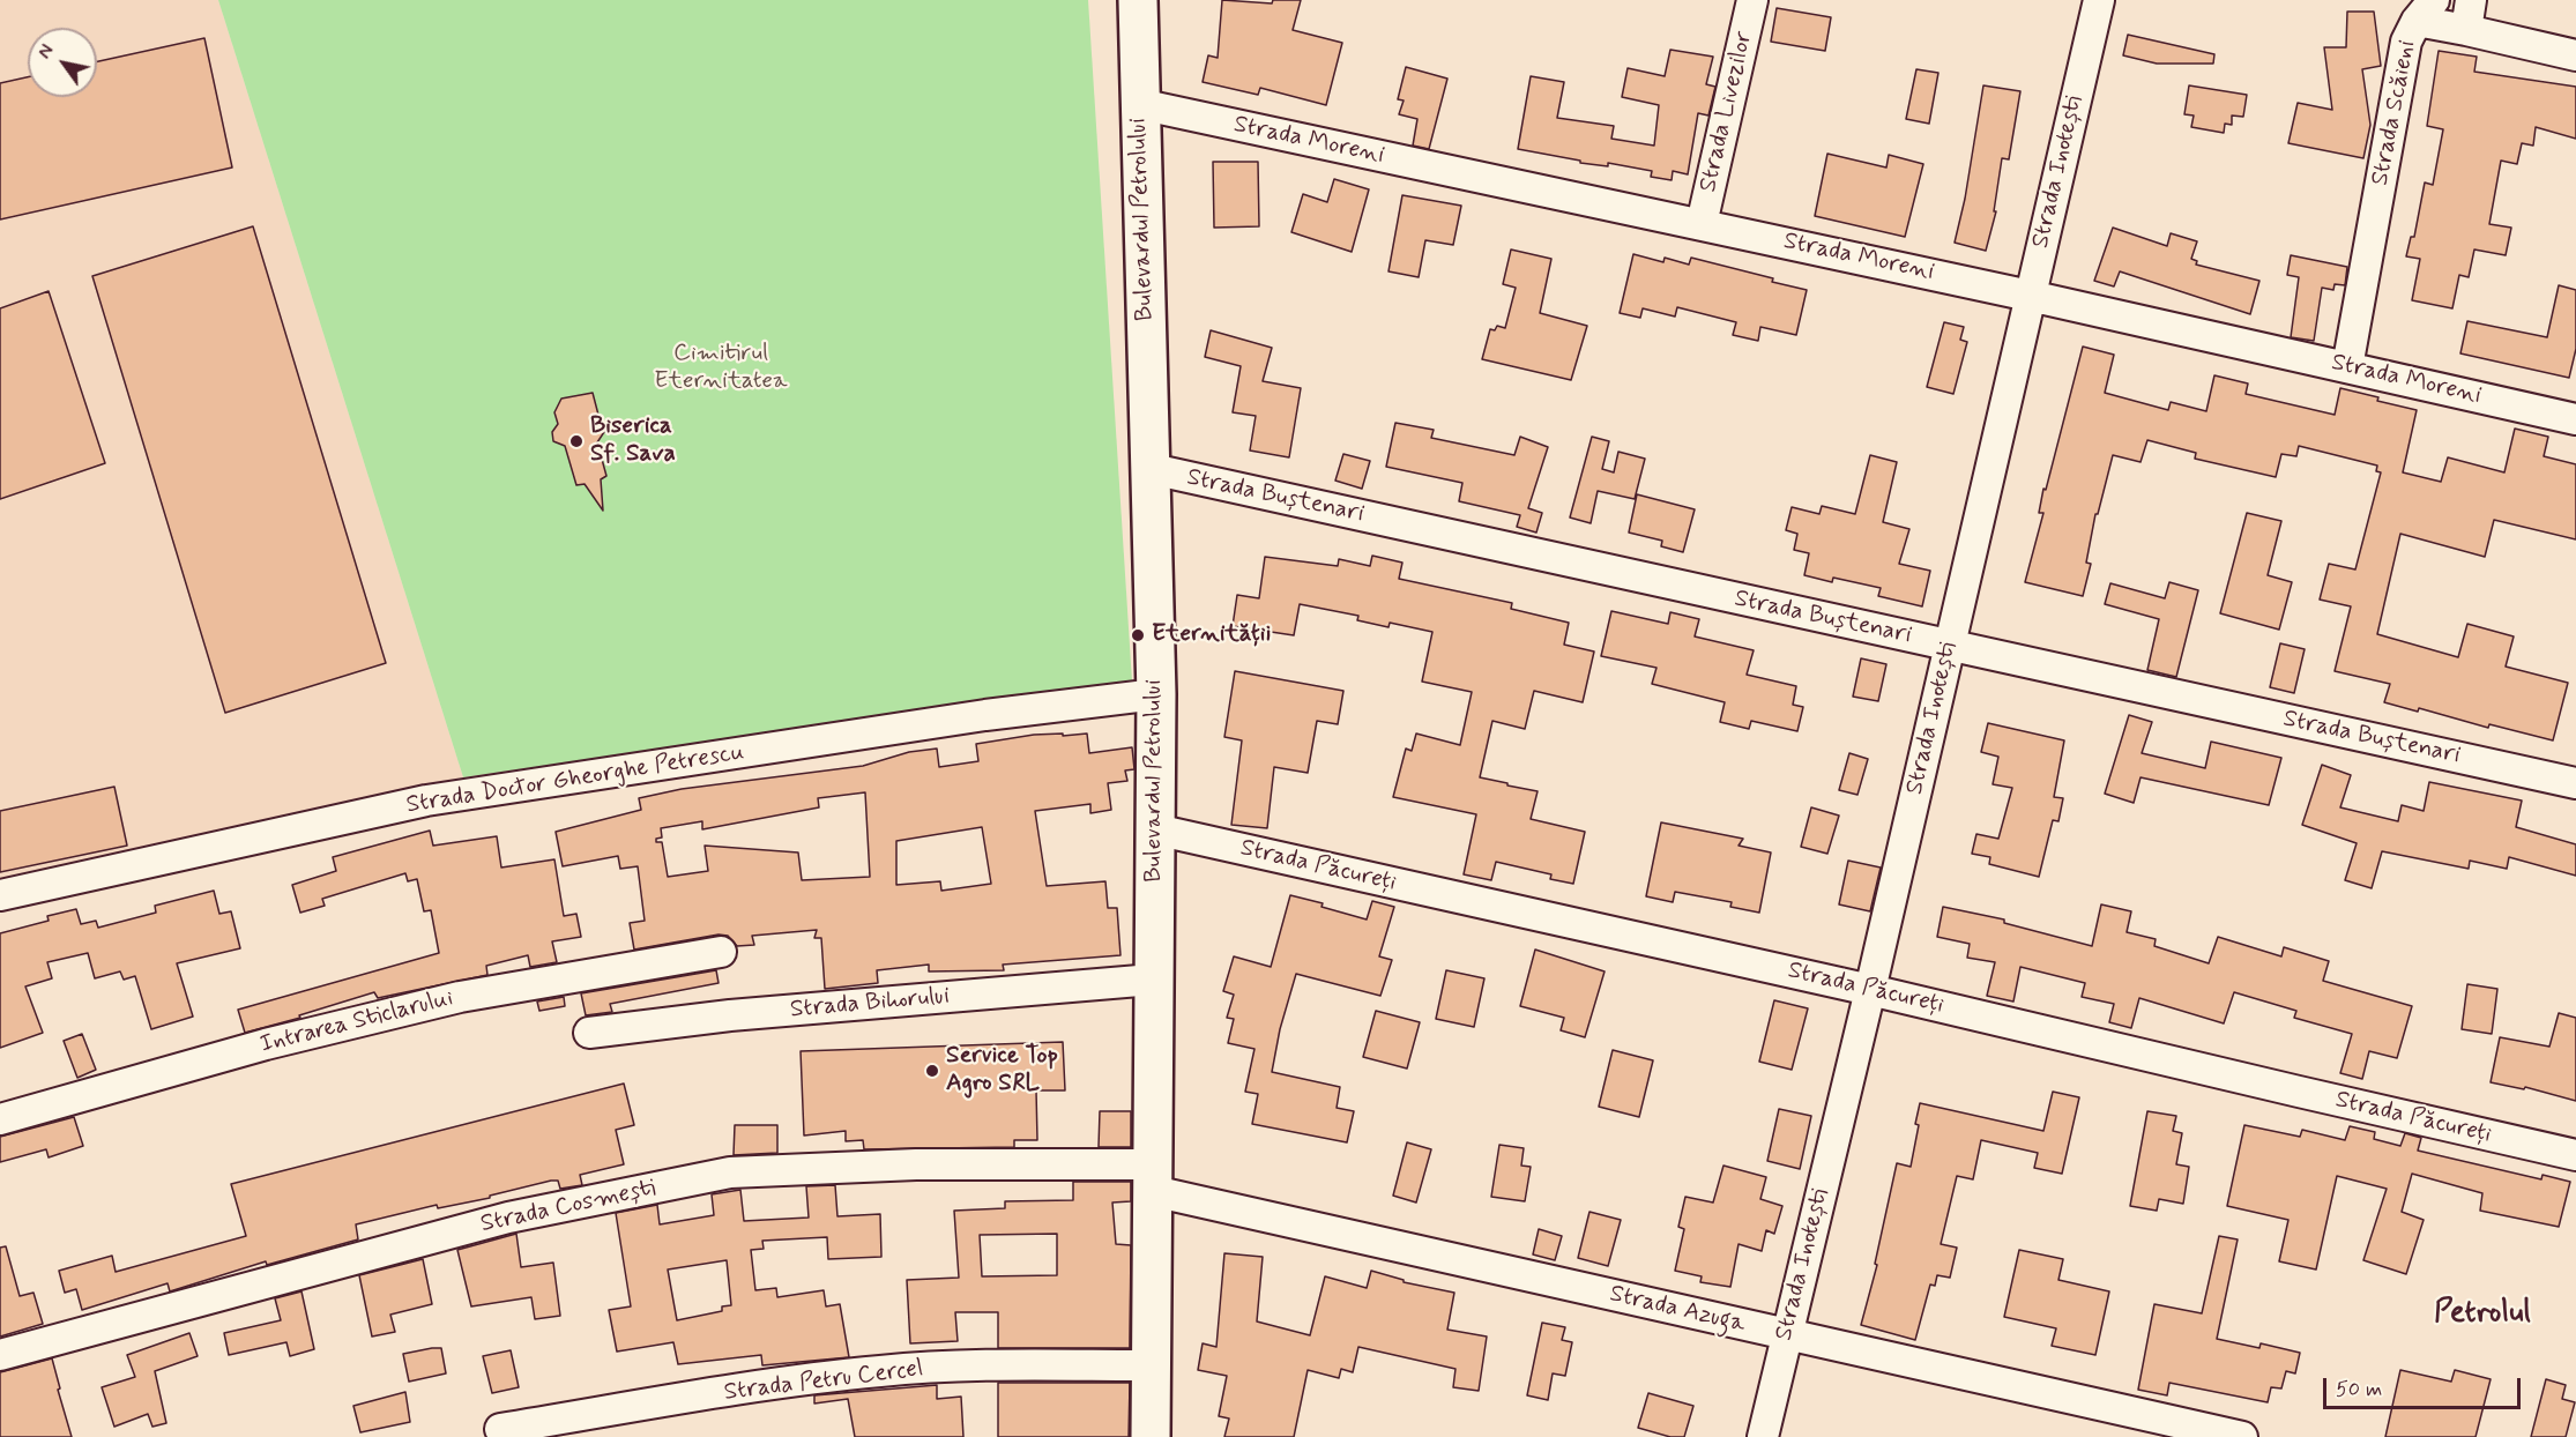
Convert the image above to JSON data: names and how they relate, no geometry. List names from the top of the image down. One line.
{"streets":{"street":["Strada Livezilor","Strada Scăieni","Strada Moreni","Strada Inotești","Bulevardul Petrolului","Strada Buștenari","Strada Doctor Gheorghe Petrescu","Strada Păcureți","Strada Bihorului","Intrarea Sticlarului","Strada Cosmești","Strada Azuga","Strada Petru Cercel"]},"crossings":[["Strada Livezilor","Strada Moreni"],["Strada Scăieni","Strada Moreni"],["Strada Moreni","Strada Inotești"],["Strada Moreni","Bulevardul Petrolului"],["Strada Inotești","Strada Buștenari"],["Strada Inotești","Strada Păcureți"],["Strada Inotești","Strada Azuga"],["Bulevardul Petrolului","Strada Buștenari"],["Bulevardul Petrolului","Strada Doctor Gheorghe Petrescu"],["Bulevardul Petrolului","Strada Păcureți"],["Bulevardul Petrolului","Strada Bihorului"],["Bulevardul Petrolului","Strada Cosmești"],["Bulevardul Petrolului","Strada Azuga"],["Bulevardul Petrolului","Strada Petru Cercel"],["Strada Cosmești","Strada Azuga"]],"districts":["Petrolul"],"parks":["Cimitirul Eternitatea"],"places":["Biserica Sf. Sava","Eternității","Service Top Agro SRL"],"scale_bar":"50 m","north":"top left"}
